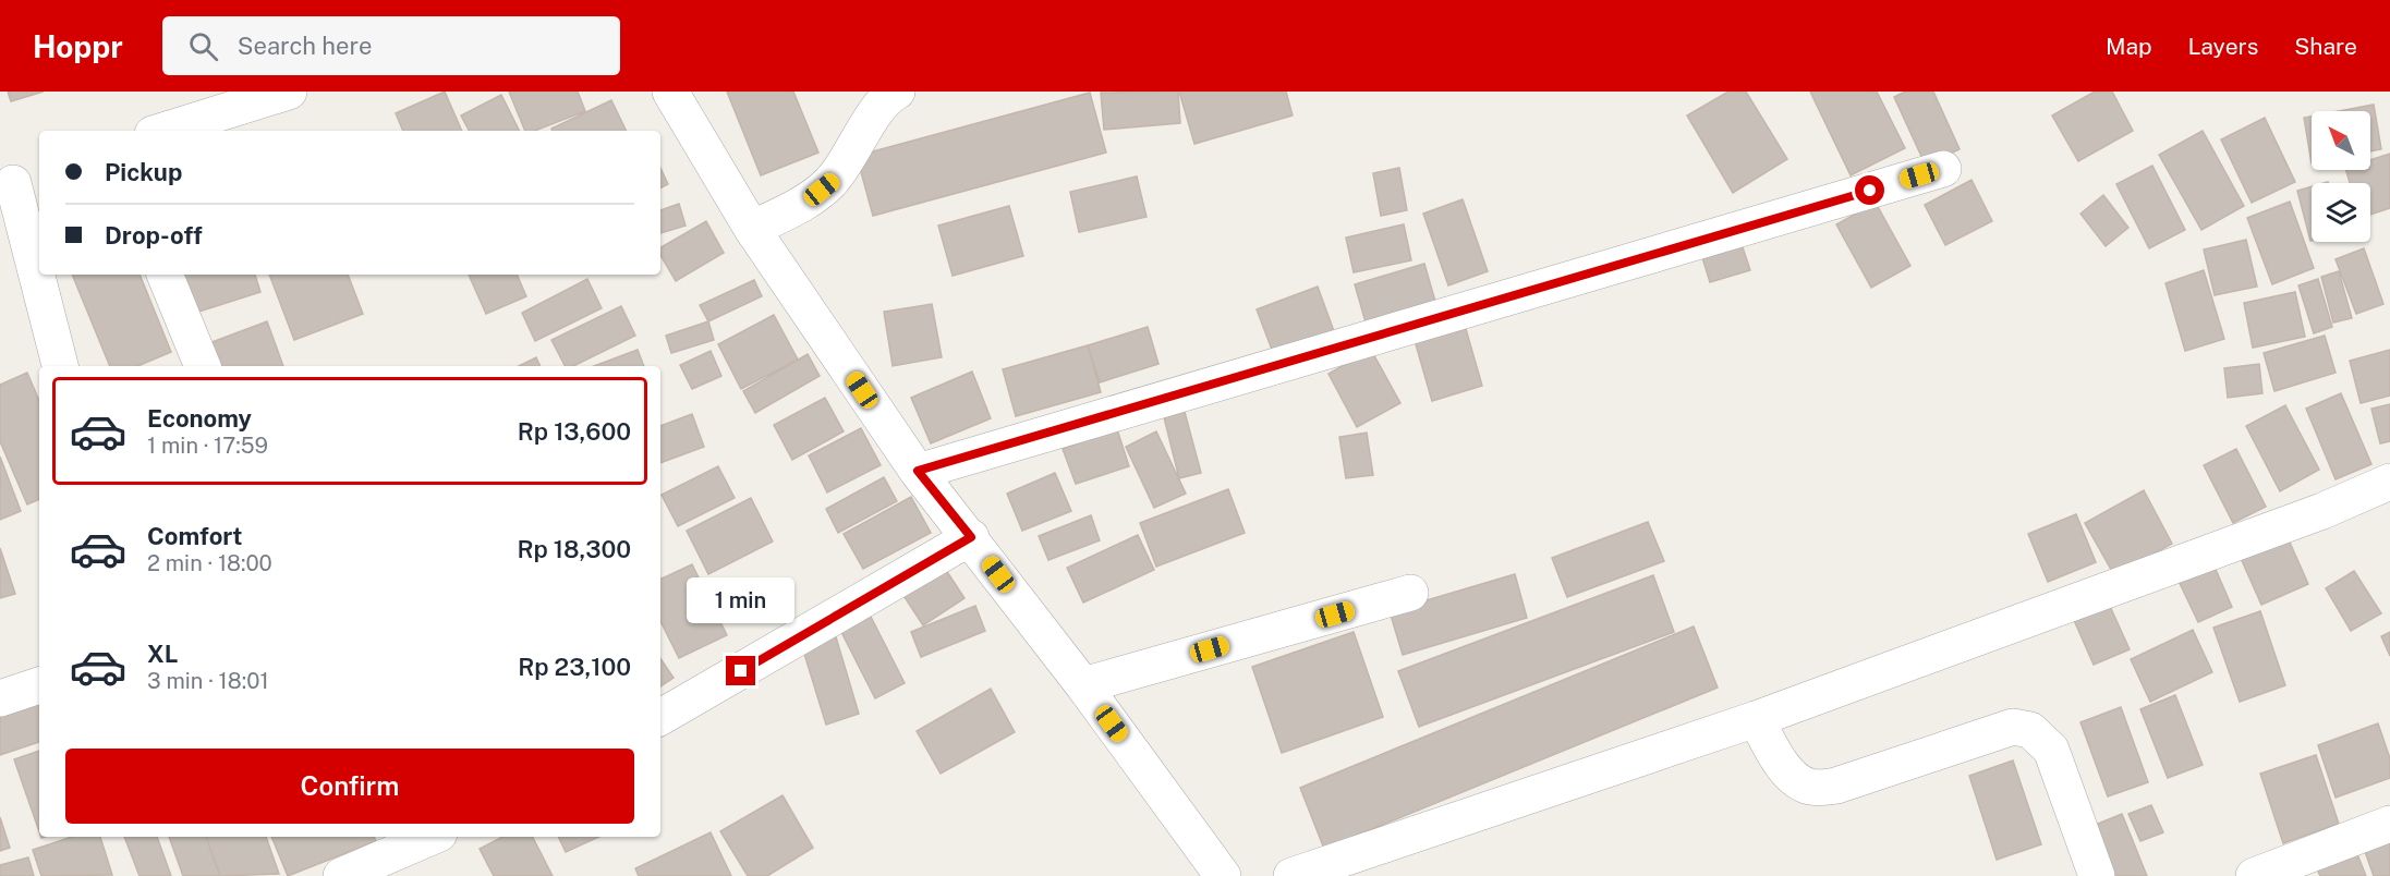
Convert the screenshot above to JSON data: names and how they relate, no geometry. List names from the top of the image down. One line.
{"north":"top left","page":{"header":"Hoppr","search":"Search here","nav":["Map","Layers","Share"],"banner":["Pickup","Drop-off"],"list":[{"name":"Economy","note":"1 min · 17:59","value":"Rp 13,600"},{"name":"Comfort","note":"2 min · 18:00","value":"Rp 18,300"},{"name":"XL","note":"3 min · 18:01","value":"Rp 23,100"}],"bubble":"1 min","buttons":"Confirm"}}
